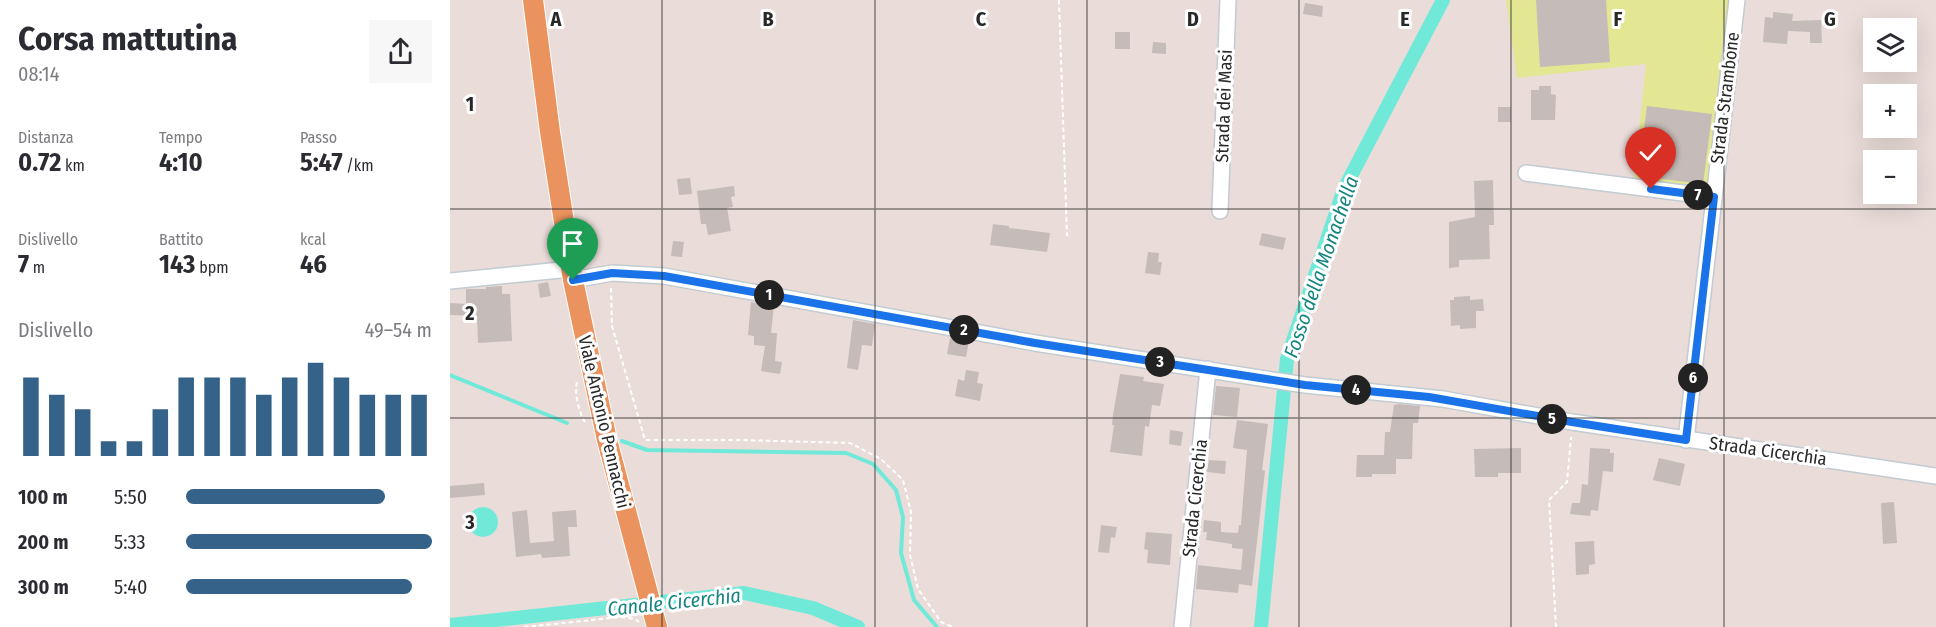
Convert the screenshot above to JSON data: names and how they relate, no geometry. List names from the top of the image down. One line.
{"streets":{"main road":["Viale Antonio Pennacchi"],"street":["Strada Strambone","Strada dei Masi","Strada Cicerchia"]},"crossings":[["Strada Strambone","Strada Cicerchia"],["Viale Antonio Pennacchi","Strada Cicerchia"]],"water":["Fosso della Monachella","Canale Cicerchia"],"page":{"heading":["Corsa mattutina","08:14"],"map_buttons":["+","−"],"stats":[["Distanza","0.72 km"],["Tempo","4:10"],["Passo","5:47 /km"],["Dislivello","7 m"],["Battito","143 bpm"],["kcal","46"]],"pins":["7","1","2","3","6","4","5"],"chart":["Dislivello","49–54 m"],"list":[{"name":"100 m","note":"5:50"},{"name":"200 m","note":"5:33"},{"name":"300 m","note":"5:40"}]},"grid":{"columns":["A","B","C","D","E","F","G"],"rows":["1","2","3"]}}
